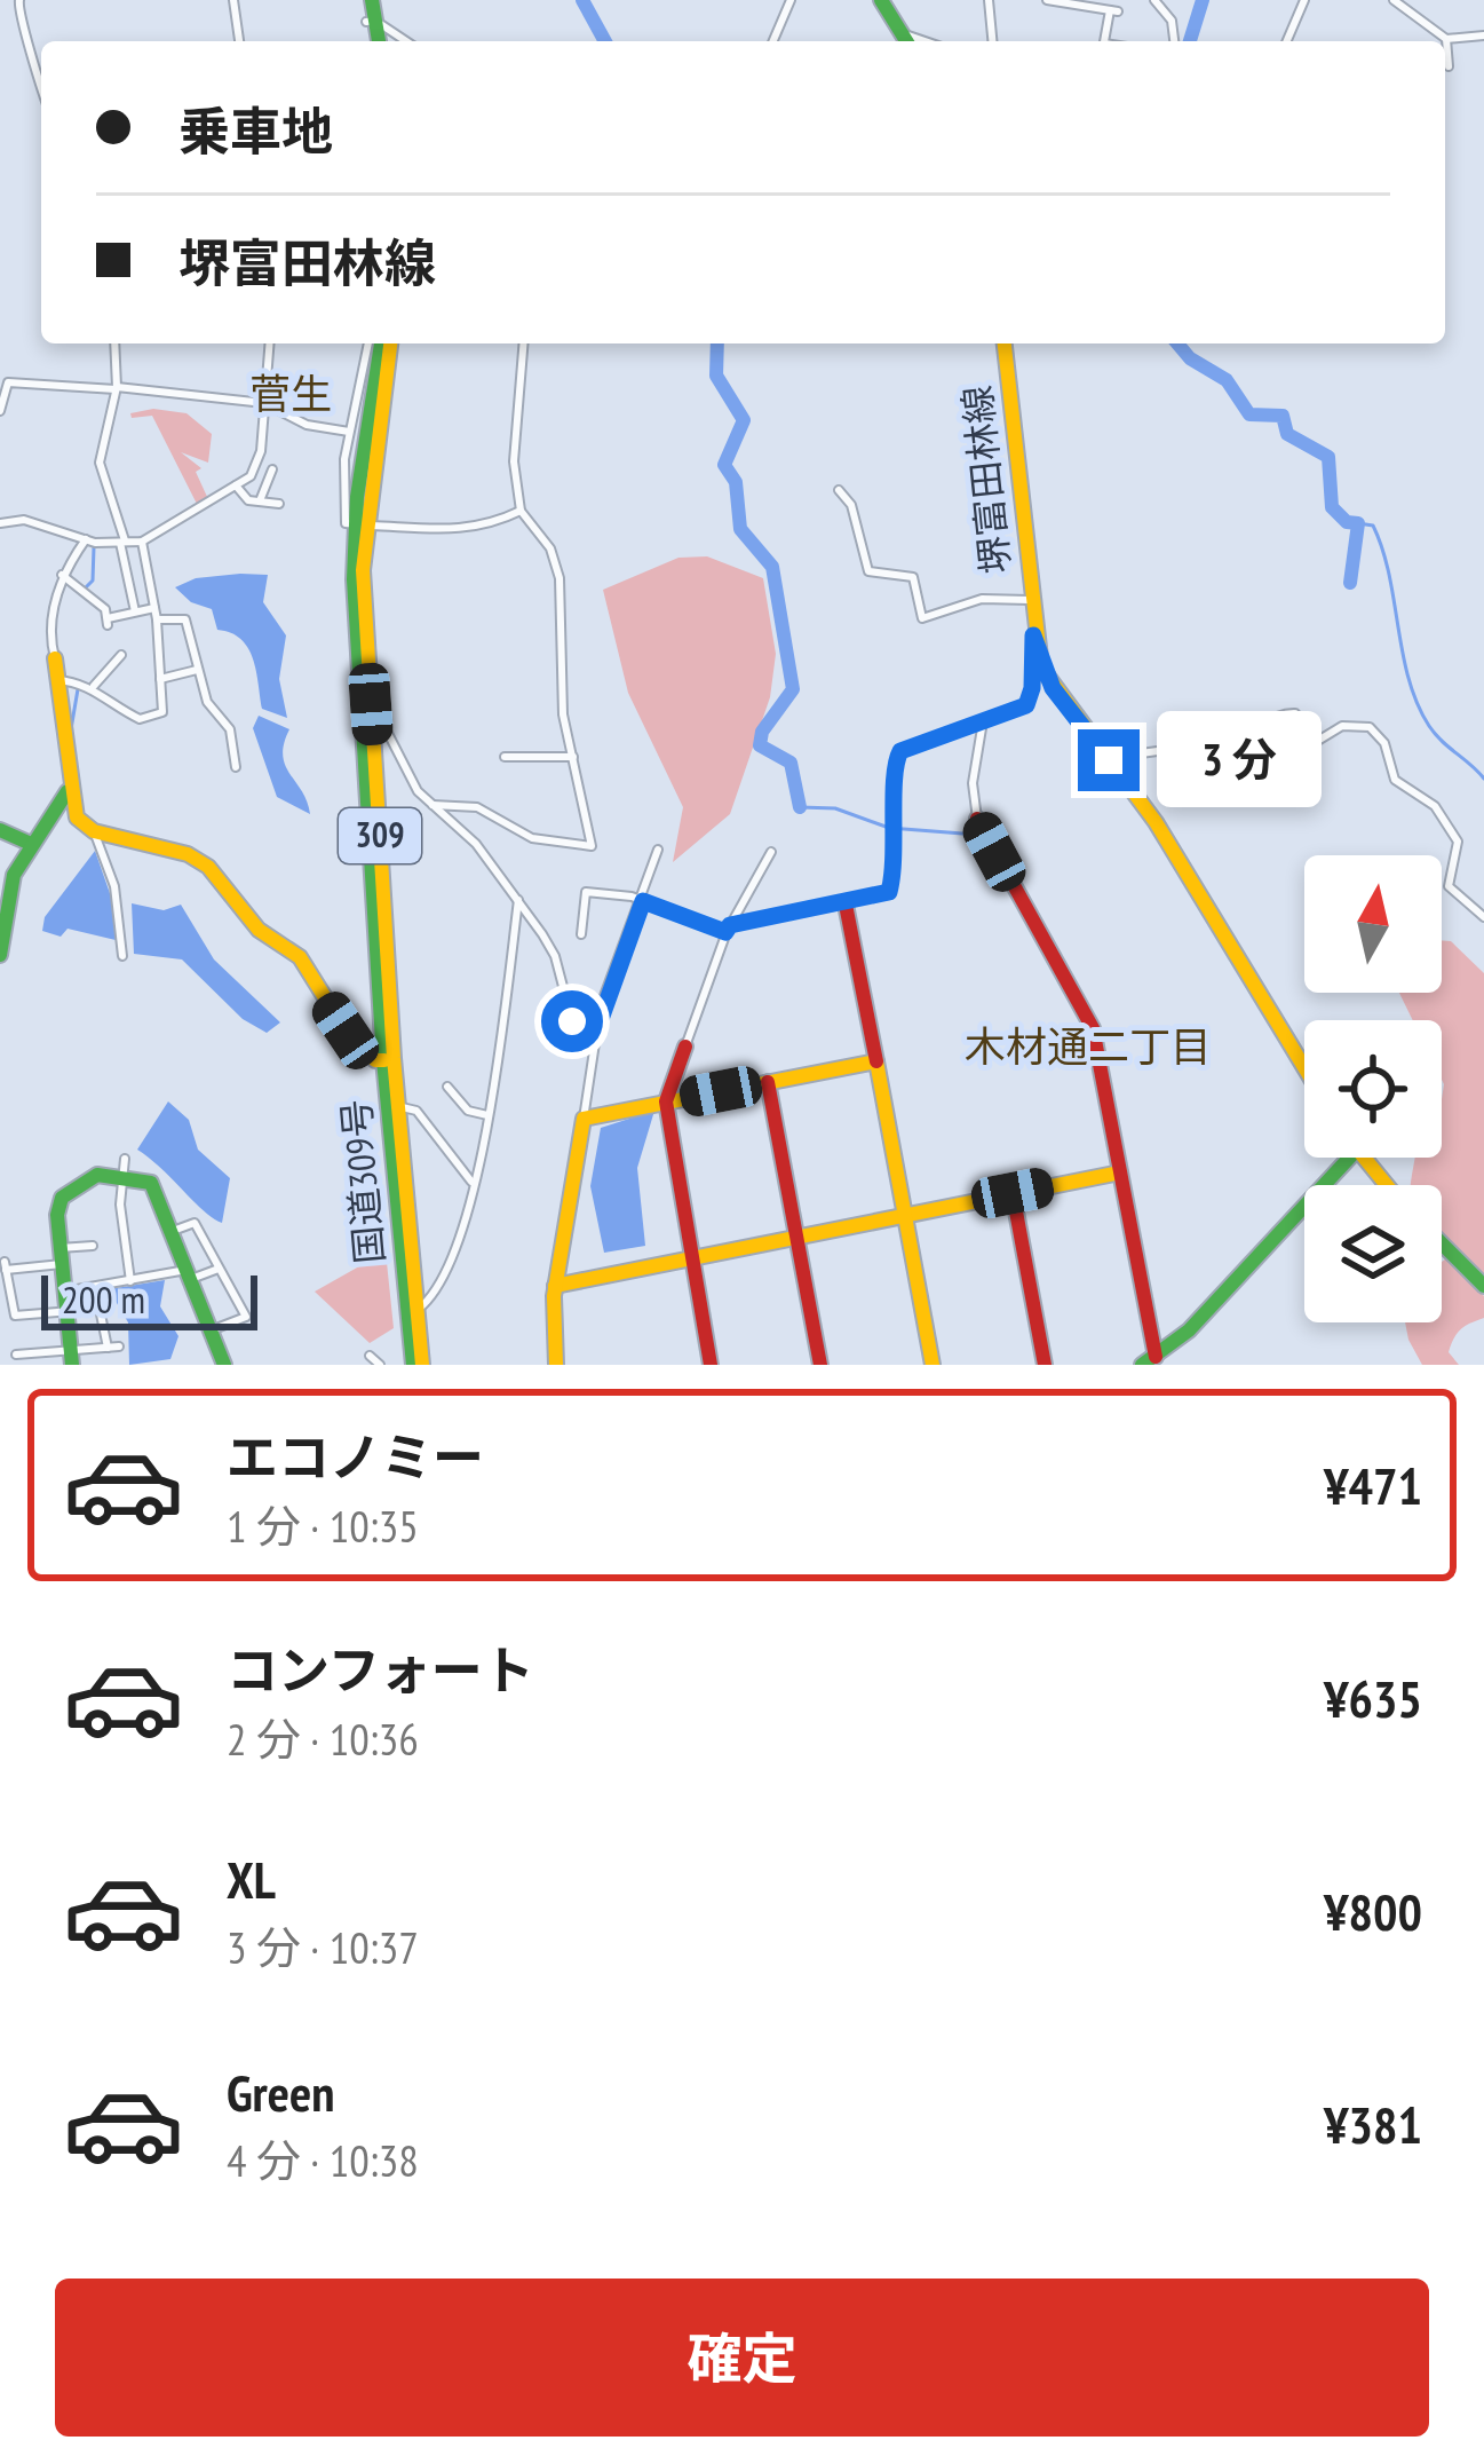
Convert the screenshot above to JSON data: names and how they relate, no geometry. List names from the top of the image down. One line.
{"streets":{"main road":["堺富田林線","309","国道309号"]},"districts":["菅生","木材通二丁目"],"scale_bar":"200 m","north":"top","page":{"banner":["乗車地","堺富田林線"],"bubble":"3 分","scale":"200 m","list":[{"name":"エコノミー","note":"1 分 · 10:35","value":"¥471"},{"name":"コンフォート","note":"2 分 · 10:36","value":"¥635"},{"name":"XL","note":"3 分 · 10:37","value":"¥800"},{"name":"Green","note":"4 分 · 10:38","value":"¥381"}],"buttons":"確定"}}
